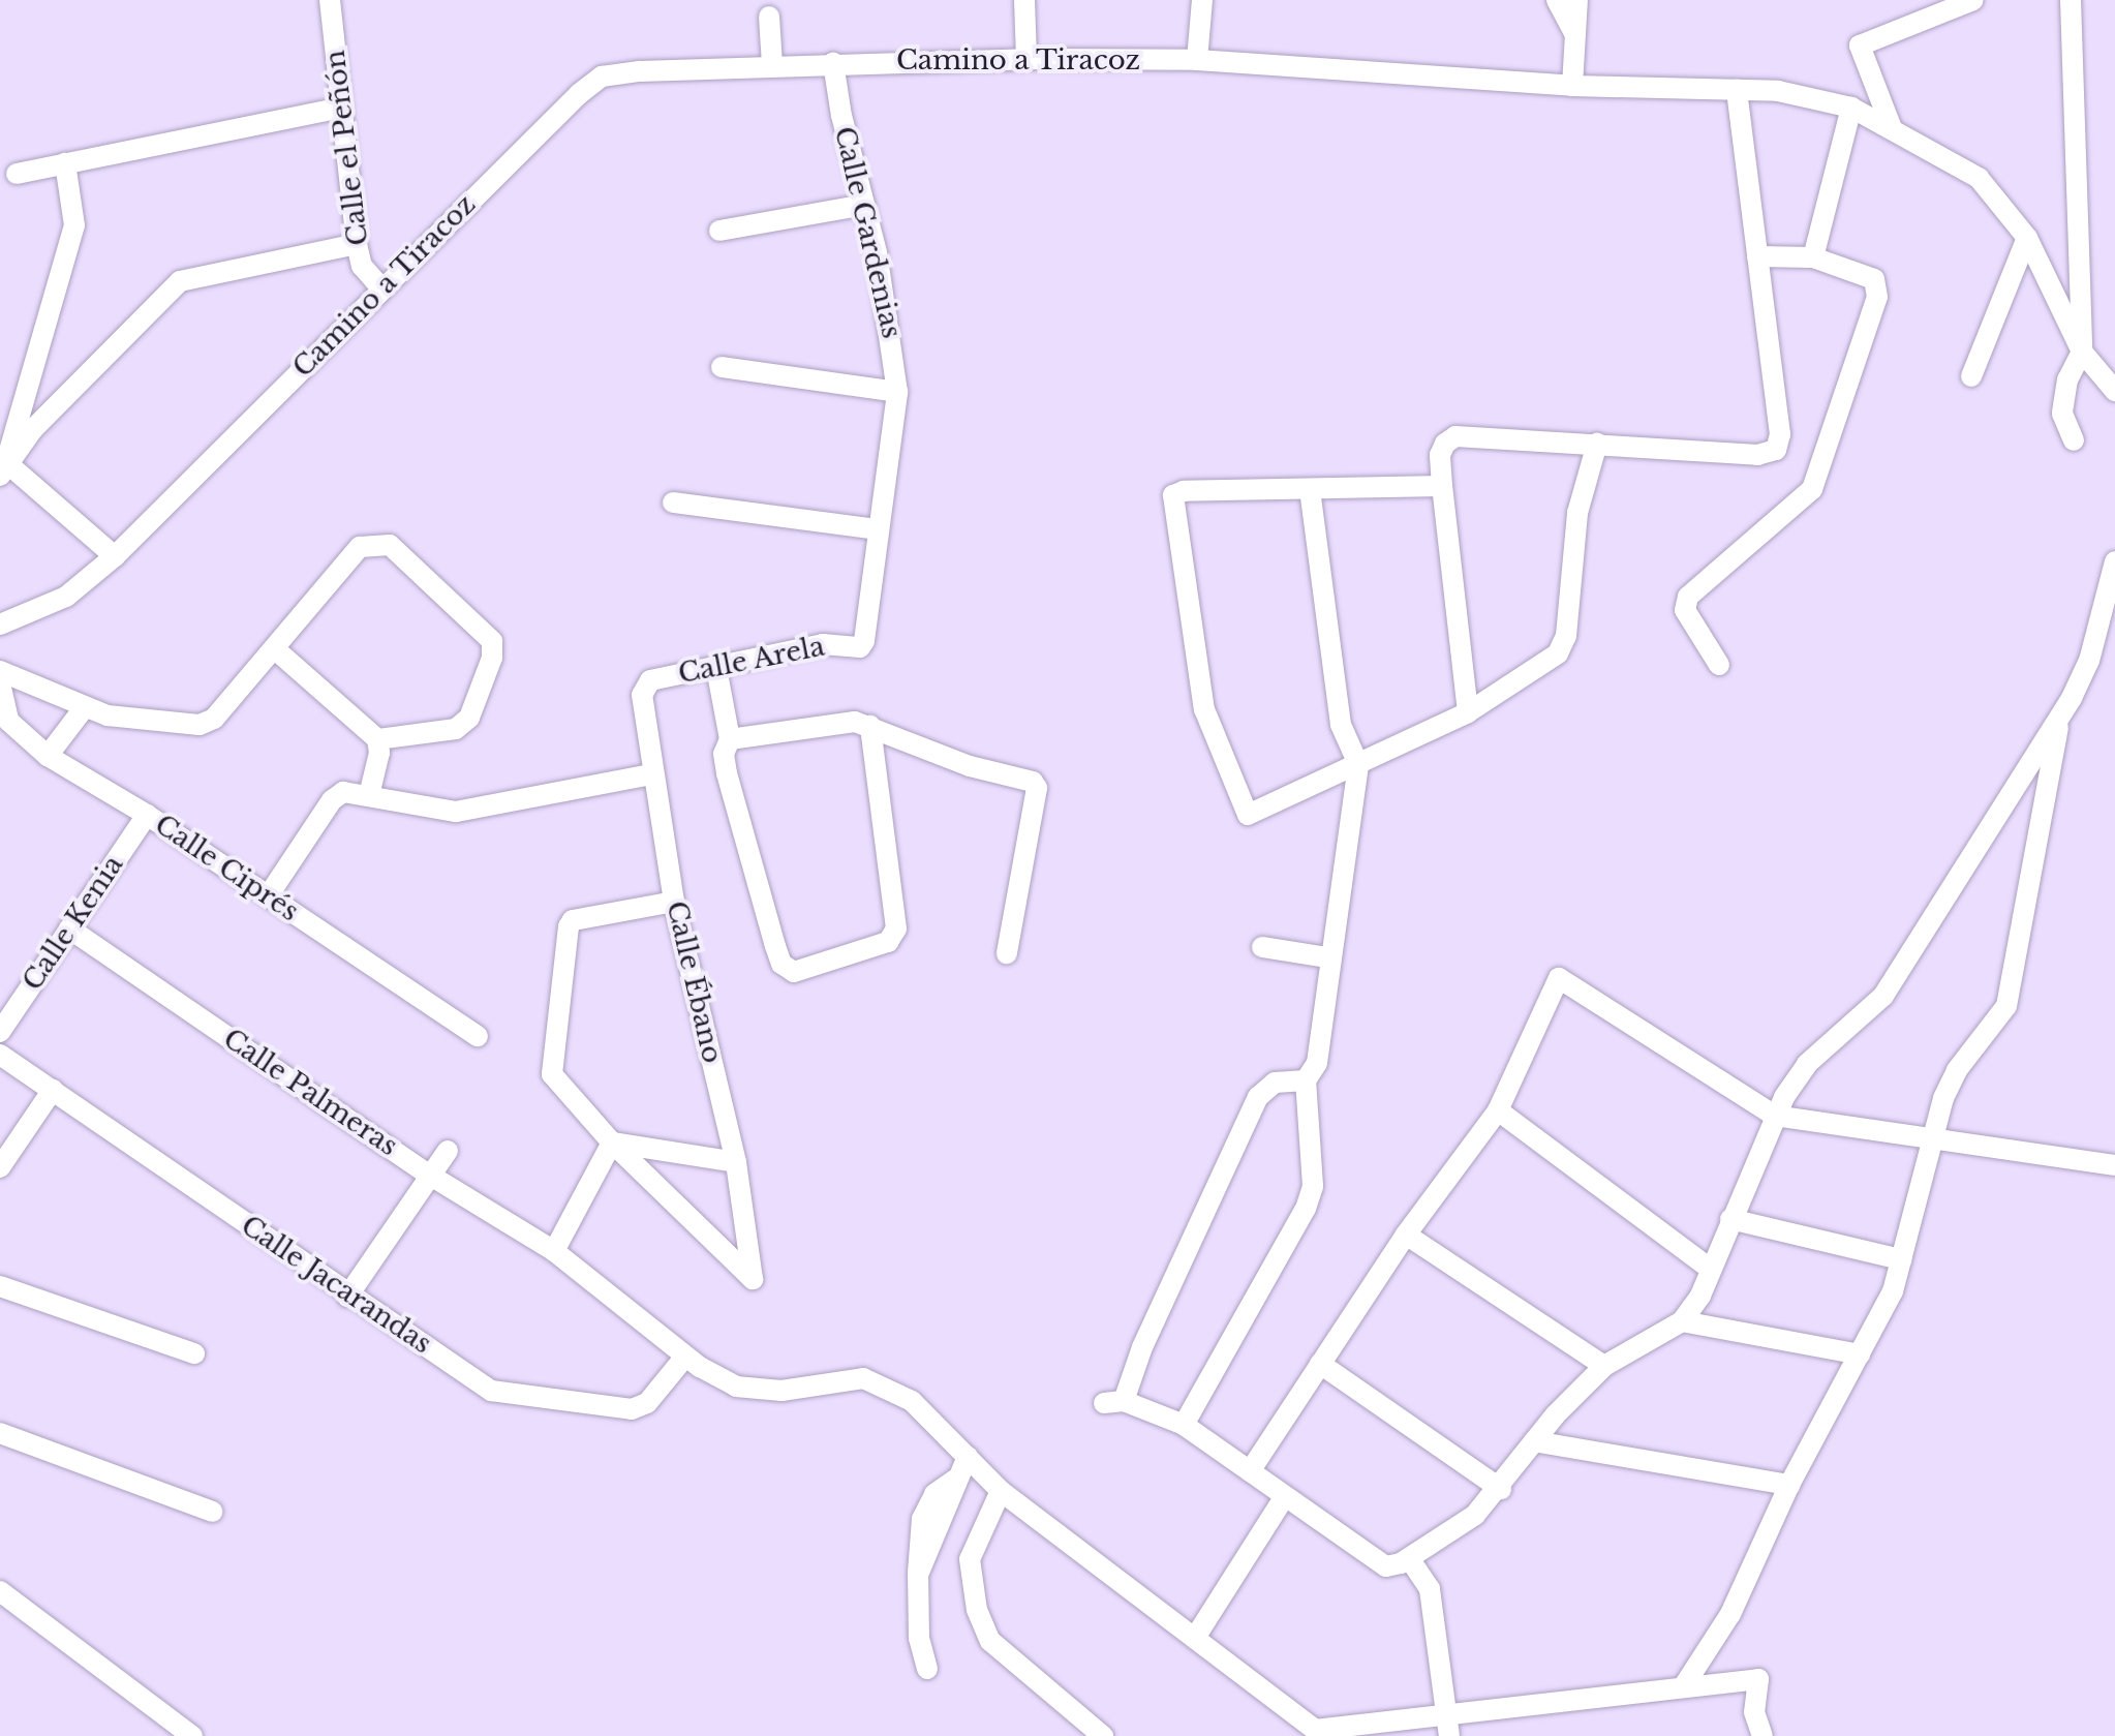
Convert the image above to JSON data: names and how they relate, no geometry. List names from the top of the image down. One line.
{"streets":{"street":["Camino a Tiracoz","Calle el Peñón","Calle Gardenias","Calle Arela","Calle Ciprés","Calle Kenia","Calle Ébano","Calle Palmeras","Calle Jacarandas"]},"crossings":[["Camino a Tiracoz","Calle el Peñón"],["Camino a Tiracoz","Calle Gardenias"],["Calle Gardenias","Calle Arela"],["Calle Arela","Calle Ébano"],["Calle Ciprés","Calle Kenia"],["Calle Kenia","Calle Palmeras"],["Calle Palmeras","Calle Jacarandas"]]}
